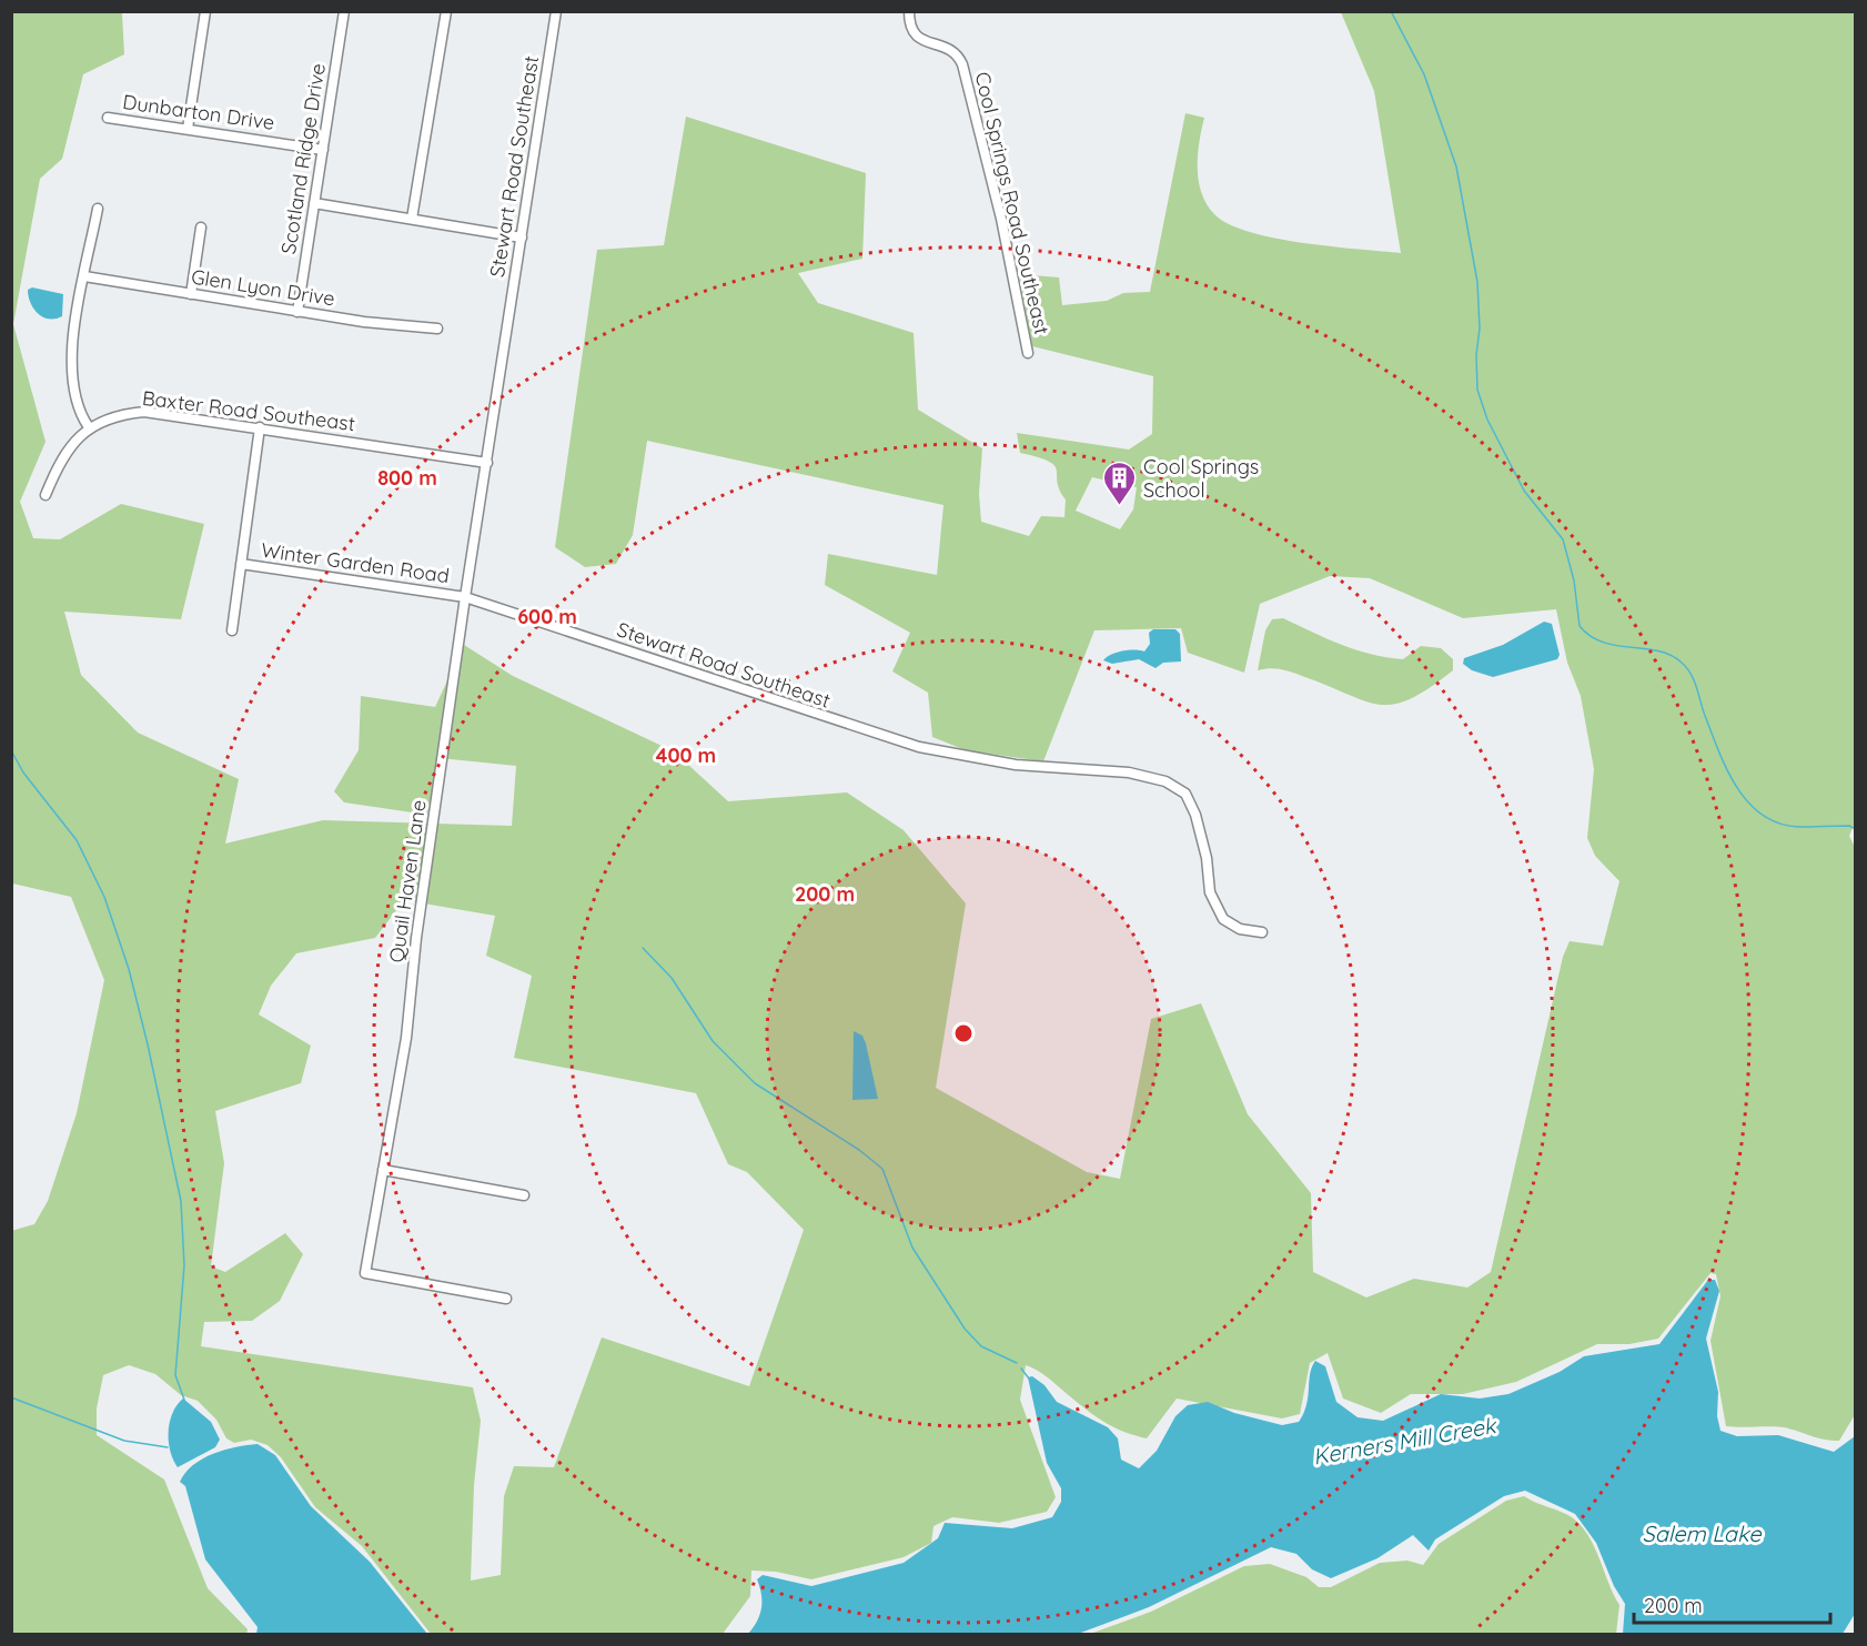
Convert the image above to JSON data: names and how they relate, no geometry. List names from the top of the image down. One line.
{"streets":{"street":["Dunbarton Drive","Scotland Ridge Drive","Stewart Road Southeast","Cool Springs Road Southeast","Glen Lyon Drive","Baxter Road Southeast","Winter Garden Road","Quail Haven Lane"]},"crossings":[["Dunbarton Drive","Scotland Ridge Drive"],["Scotland Ridge Drive","Glen Lyon Drive"],["Stewart Road Southeast","Baxter Road Southeast"],["Stewart Road Southeast","Winter Garden Road"],["Stewart Road Southeast","Quail Haven Lane"],["Winter Garden Road","Quail Haven Lane"]],"water":["Kerners Mill Creek","Salem Lake"],"places":{"building":["Cool Springs School"]},"scale_bar":"200 m","rings":["800 m","600 m","400 m","200 m"]}
